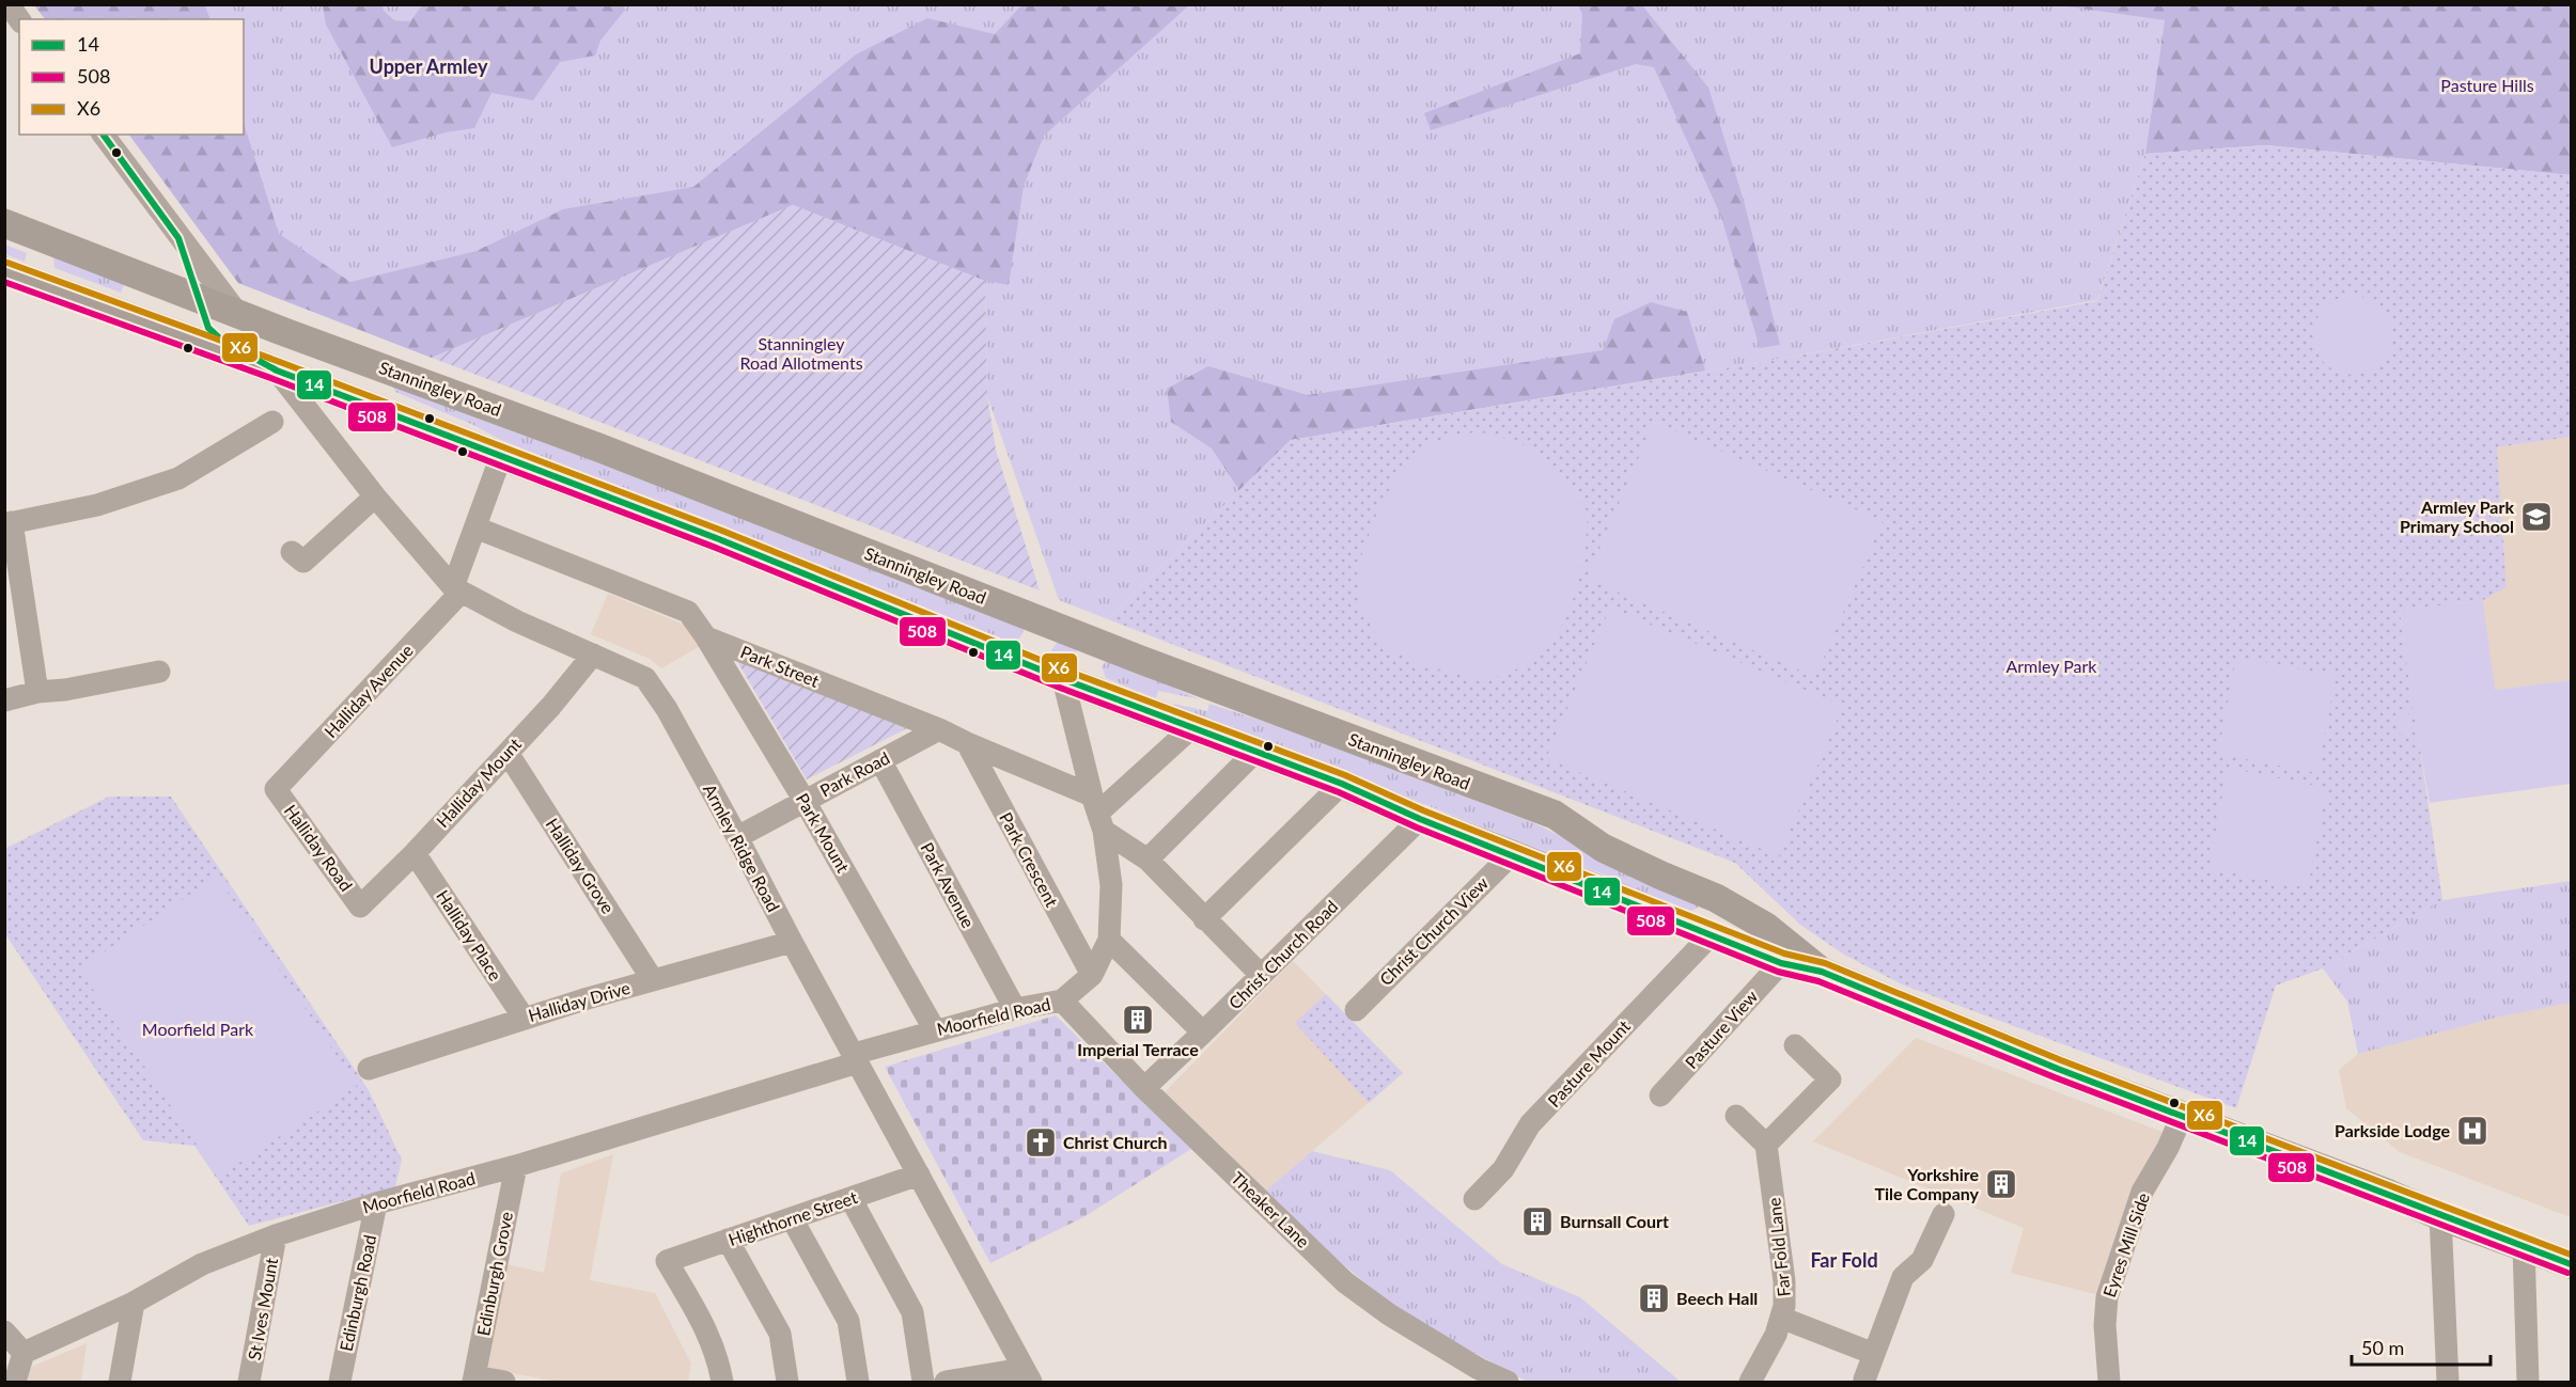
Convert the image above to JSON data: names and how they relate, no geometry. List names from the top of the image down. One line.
{"streets":{"main road":["Stanningley Road"],"street":["Park Street","Halliday Avenue","Park Road","Halliday Mount","Park Mount","Halliday Road","Armley Ridge Road","Park Crescent","Halliday Grove","Park Avenue","Christ Church View","Halliday Place","Christ Church Road","Halliday Drive","Moorfield Road","Pasture View","Pasture Mount","Theaker Lane","Highthorne Street","Eyres Mill Side","Far Fold Lane","Edinburgh Grove","Edinburgh Road","St Ives Mount"]},"crossings":[["Stanningley Road","Armley Ridge Road"],["Stanningley Road","Christ Church View"],["Stanningley Road","Christ Church Road"],["Stanningley Road","Moorfield Road"],["Stanningley Road","Pasture View"],["Stanningley Road","Pasture Mount"],["Stanningley Road","Eyres Mill Side"],["Park Street","Park Road"],["Park Street","Park Mount"],["Park Street","Park Crescent"],["Park Street","Christ Church Road"],["Park Street","Moorfield Road"],["Halliday Avenue","Halliday Road"],["Halliday Avenue","Armley Ridge Road"],["Park Road","Park Mount"],["Park Road","Armley Ridge Road"],["Park Road","Park Avenue"],["Halliday Mount","Halliday Road"],["Halliday Mount","Armley Ridge Road"],["Halliday Mount","Halliday Grove"],["Halliday Mount","Halliday Place"],["Park Mount","Moorfield Road"],["Armley Ridge Road","Halliday Drive"],["Armley Ridge Road","Moorfield Road"],["Armley Ridge Road","Highthorne Street"],["Park Crescent","Moorfield Road"],["Halliday Grove","Halliday Drive"],["Park Avenue","Moorfield Road"],["Halliday Place","Halliday Drive"],["Christ Church Road","Theaker Lane"],["Moorfield Road","Theaker Lane"],["Moorfield Road","Edinburgh Grove"],["Moorfield Road","Edinburgh Road"],["Moorfield Road","St Ives Mount"]],"districts":["Upper Armley","Far Fold"],"parks":["Pasture Hills","Stanningley Road Allotments","Armley Park","Moorfield Park"],"places":{"school or university":["Armley Park Primary School"],"building":["Imperial Terrace","Yorkshire Tile Company","Burnsall Court","Beech Hall"],"hospital":["Parkside Lodge"],"church":["Christ Church"]},"lines":["transit line 14","transit line X6","transit line 508"],"legend":["14","508","X6"],"scale_bar":"50 m"}
